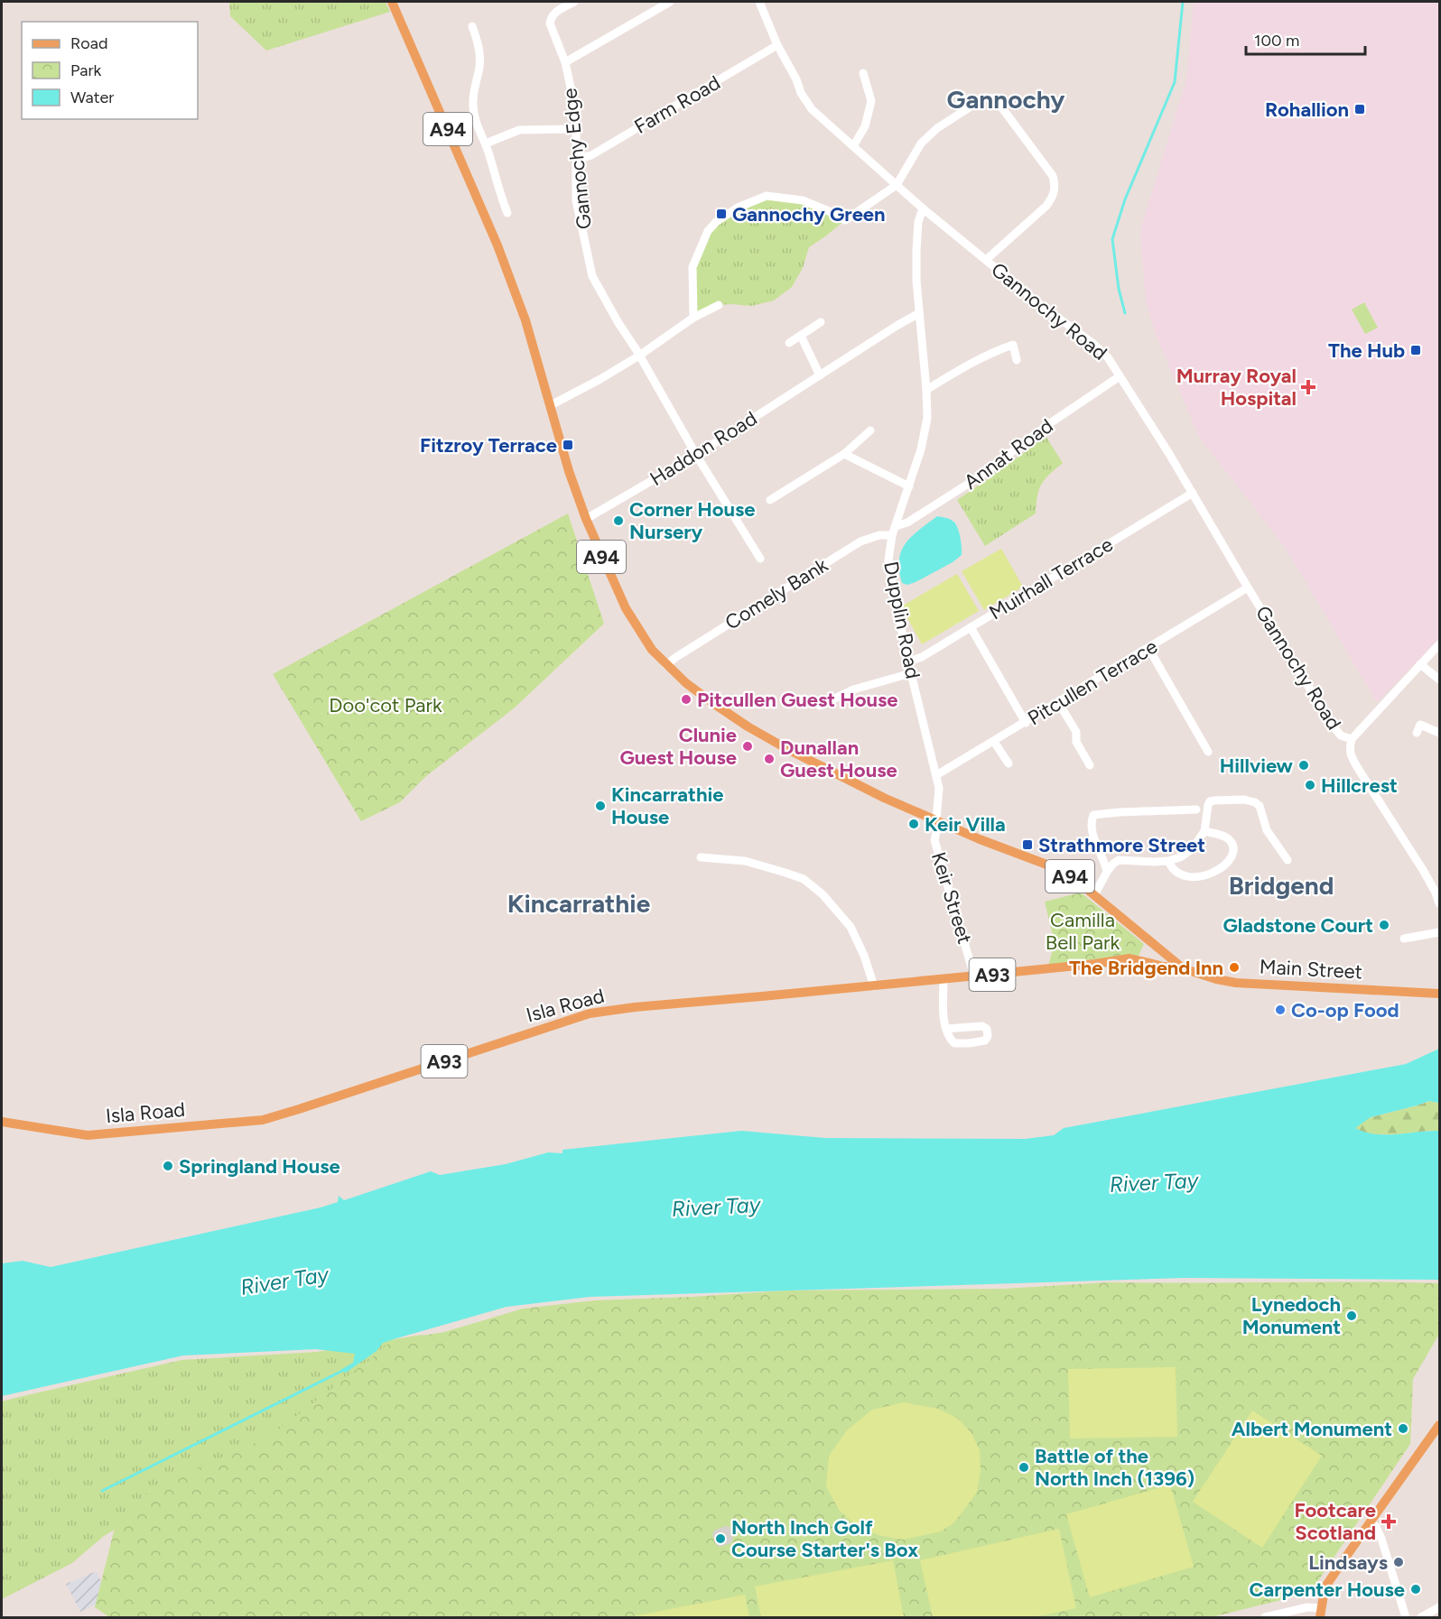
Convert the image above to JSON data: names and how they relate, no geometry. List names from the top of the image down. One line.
{"streets":{"main road":["A94","Main Street","A93","Isla Road"],"street":["Farm Road","Gannochy Edge","Gannochy Road","Haddon Road","Annat Road","Muirhall Terrace","Comely Bank","Dupplin Road","Pitcullen Terrace","Keir Street"]},"crossings":[["Farm Road","Gannochy Edge"],["Farm Road","Gannochy Road"],["A94","Haddon Road"],["A94","Comely Bank"],["A94","Dupplin Road"],["A94","Keir Street"],["A94","Main Street"],["A94","Isla Road"],["Gannochy Edge","Haddon Road"],["Gannochy Road","Annat Road"],["Gannochy Road","Muirhall Terrace"],["Gannochy Road","Dupplin Road"],["Gannochy Road","Pitcullen Terrace"],["Haddon Road","Dupplin Road"],["Annat Road","Dupplin Road"],["Muirhall Terrace","Dupplin Road"],["Comely Bank","Dupplin Road"],["Dupplin Road","Pitcullen Terrace"],["Dupplin Road","Keir Street"],["Keir Street","Isla Road"],["Main Street","Isla Road"]],"districts":["Gannochy","Bridgend","Kincarrathie"],"water":["River Tay"],"parks":["Doo'cot Park","Camilla Bell Park"],"places":{"transit":["Rohallion","Gannochy Green","The Hub","Fitzroy Terrace","Strathmore Street"],"health":["Murray Royal Hospital","Footcare Scotland"],"other":["Corner House Nursery","Pitcullen Guest House","Clunie Guest House","Dunallan Guest House","Hillview","Hillcrest","Kincarrathie House","Keir Villa","Gladstone Court","The Bridgend Inn","Co-op Food","Springland House","Lynedoch Monument","Albert Monument","Battle of the North Inch (1396)","North Inch Golf Course Starter's Box","Lindsays","Carpenter House"]},"legend":["Road","Park","Water"],"scale_bar":"100 m"}
